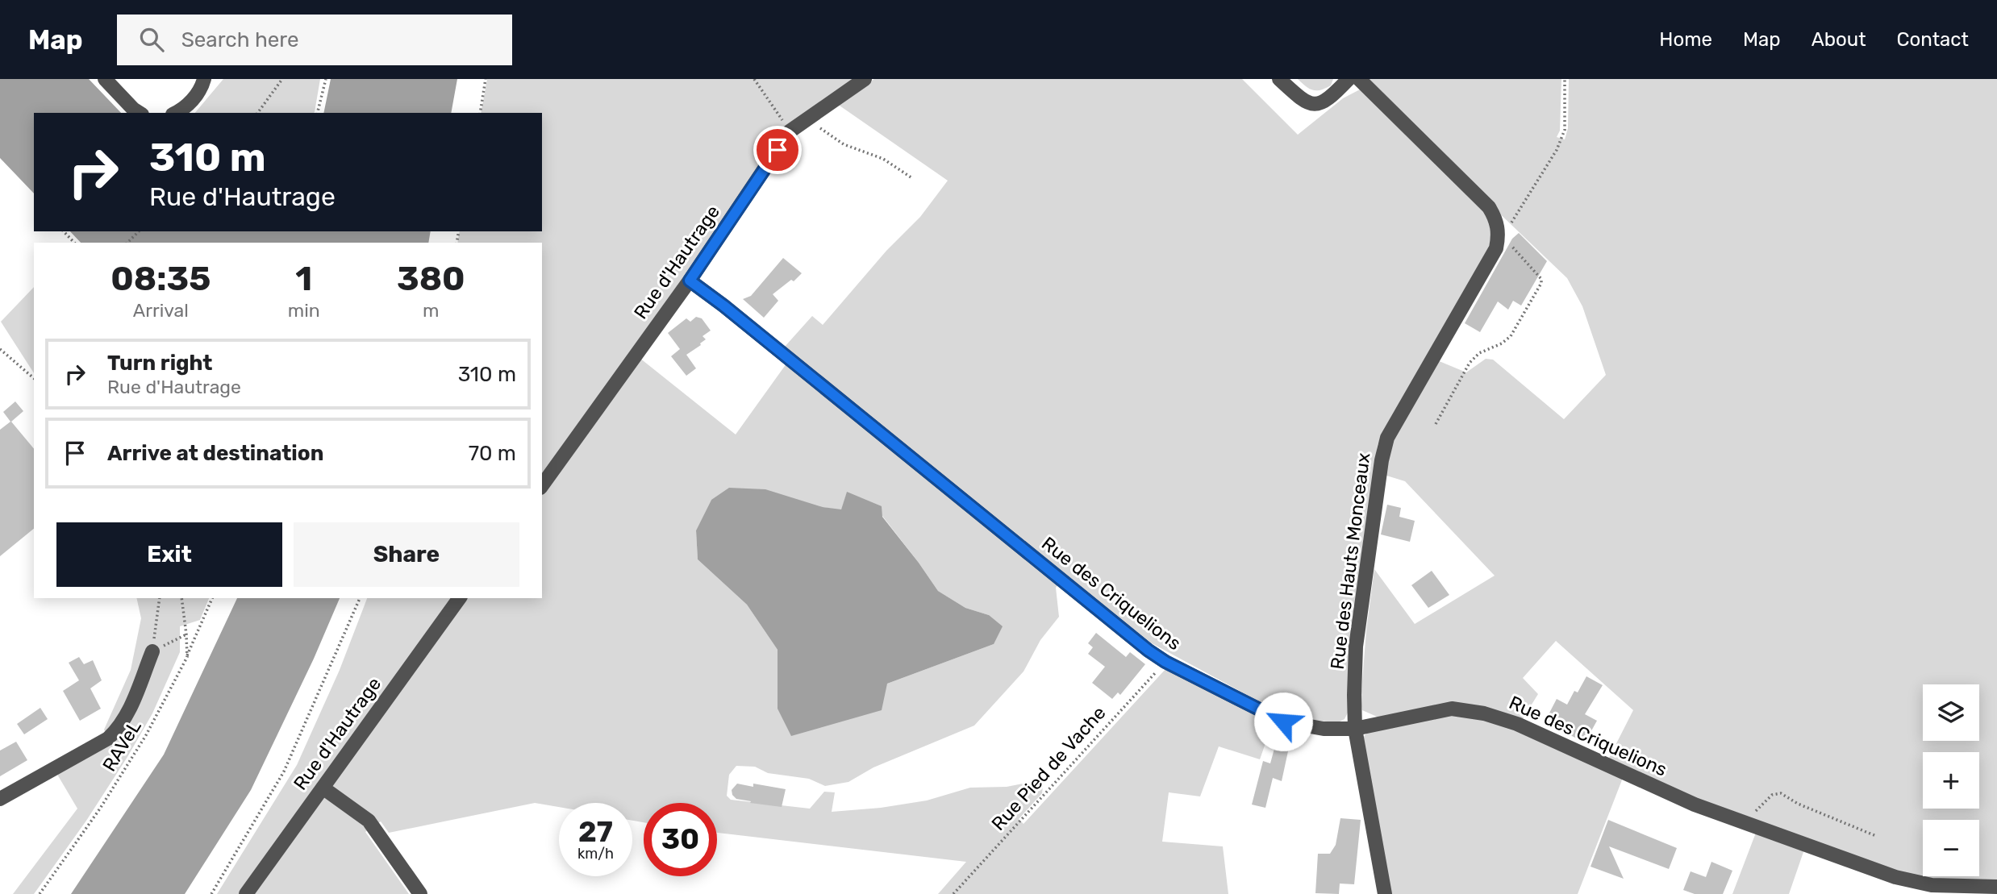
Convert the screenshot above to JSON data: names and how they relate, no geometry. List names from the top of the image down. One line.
{"streets":{"street":["Rue d'Hautrage","Rue des Hauts Monceaux","Rue des Criquelions"],"path":["RAVeL","Rue Pied de Vache"]},"crossings":[["Rue d'Hautrage","Rue des Criquelions"],["Rue des Hauts Monceaux","Rue des Criquelions"],["Rue des Criquelions","Rue Pied de Vache"]],"page":{"header":"Map","search":"Search here","nav":["Home","Map","About","Contact"],"turn":["310 m","Rue d'Hautrage"],"eta":["08:35","Arrival","1","min","380","m"],"list":[{"name":"Turn right","note":"Rue d'Hautrage","value":"310 m"},{"name":"Arrive at destination","value":"70 m"}],"buttons":["Exit","Share"],"map_buttons":["+","−"],"speed":"27 km/h","limit":"30"}}
